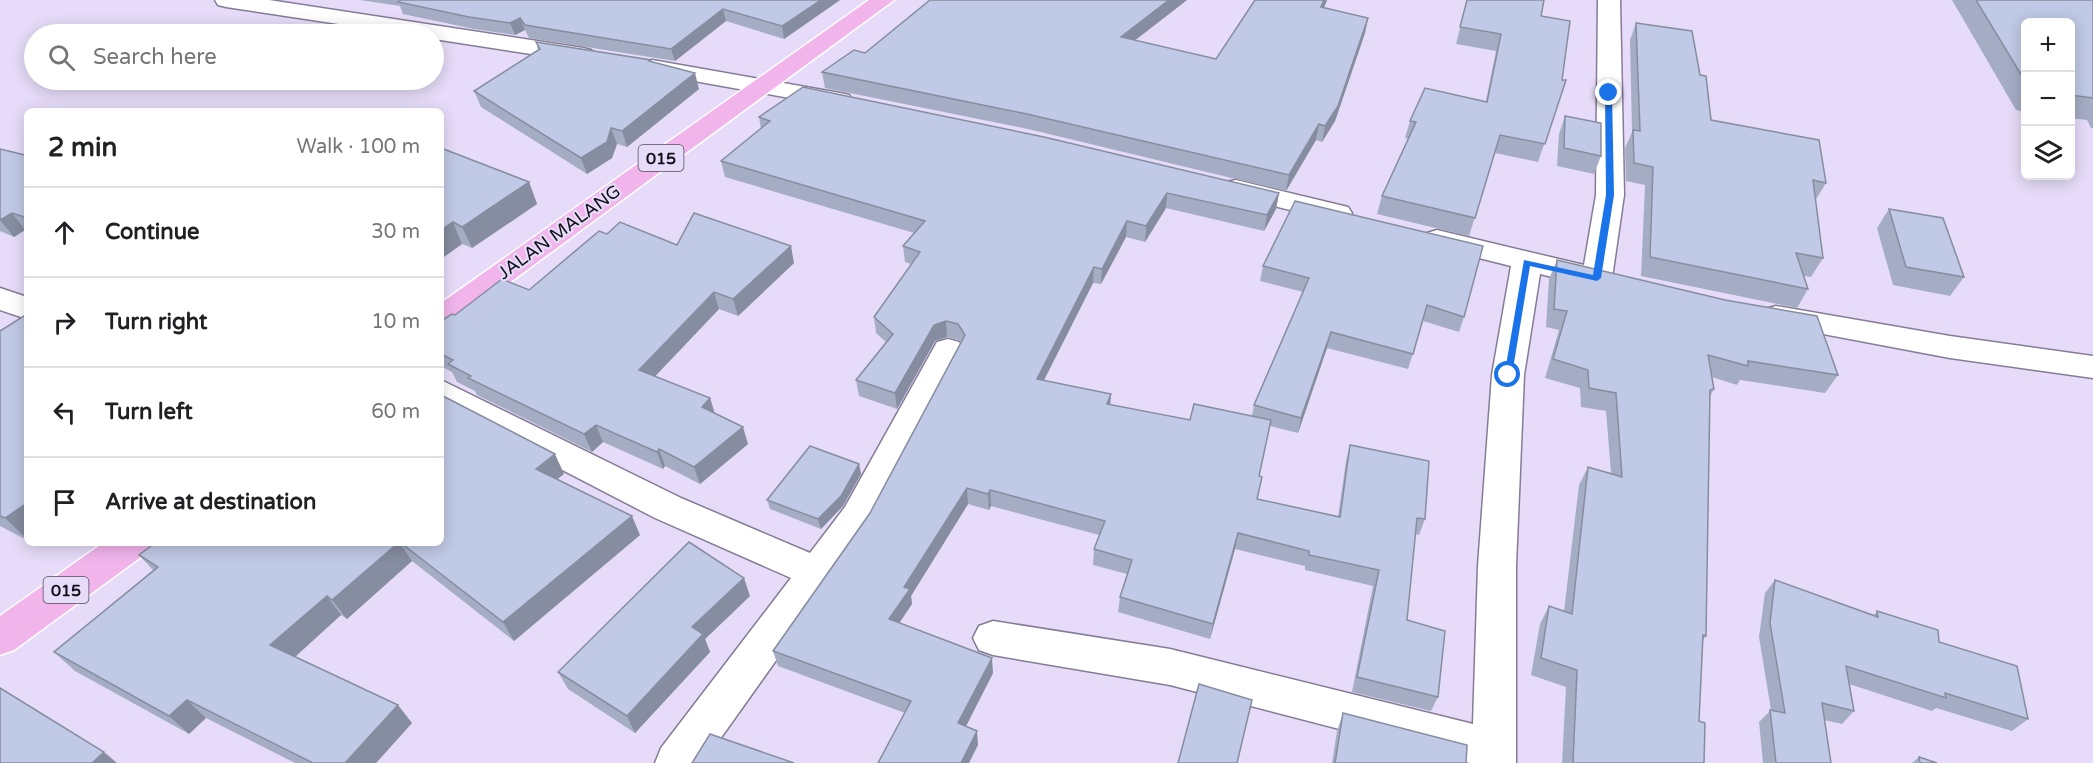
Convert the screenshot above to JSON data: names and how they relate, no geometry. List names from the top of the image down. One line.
{"streets":{"main road":["015","JALAN MALANG"]},"page":{"map_buttons":["+","−"],"search":"Search here","heading":["2 min","Walk · 100 m"],"list":[["Continue","30 m"],["Turn right","10 m"],["Turn left","60 m"],"Arrive at destination"]}}
